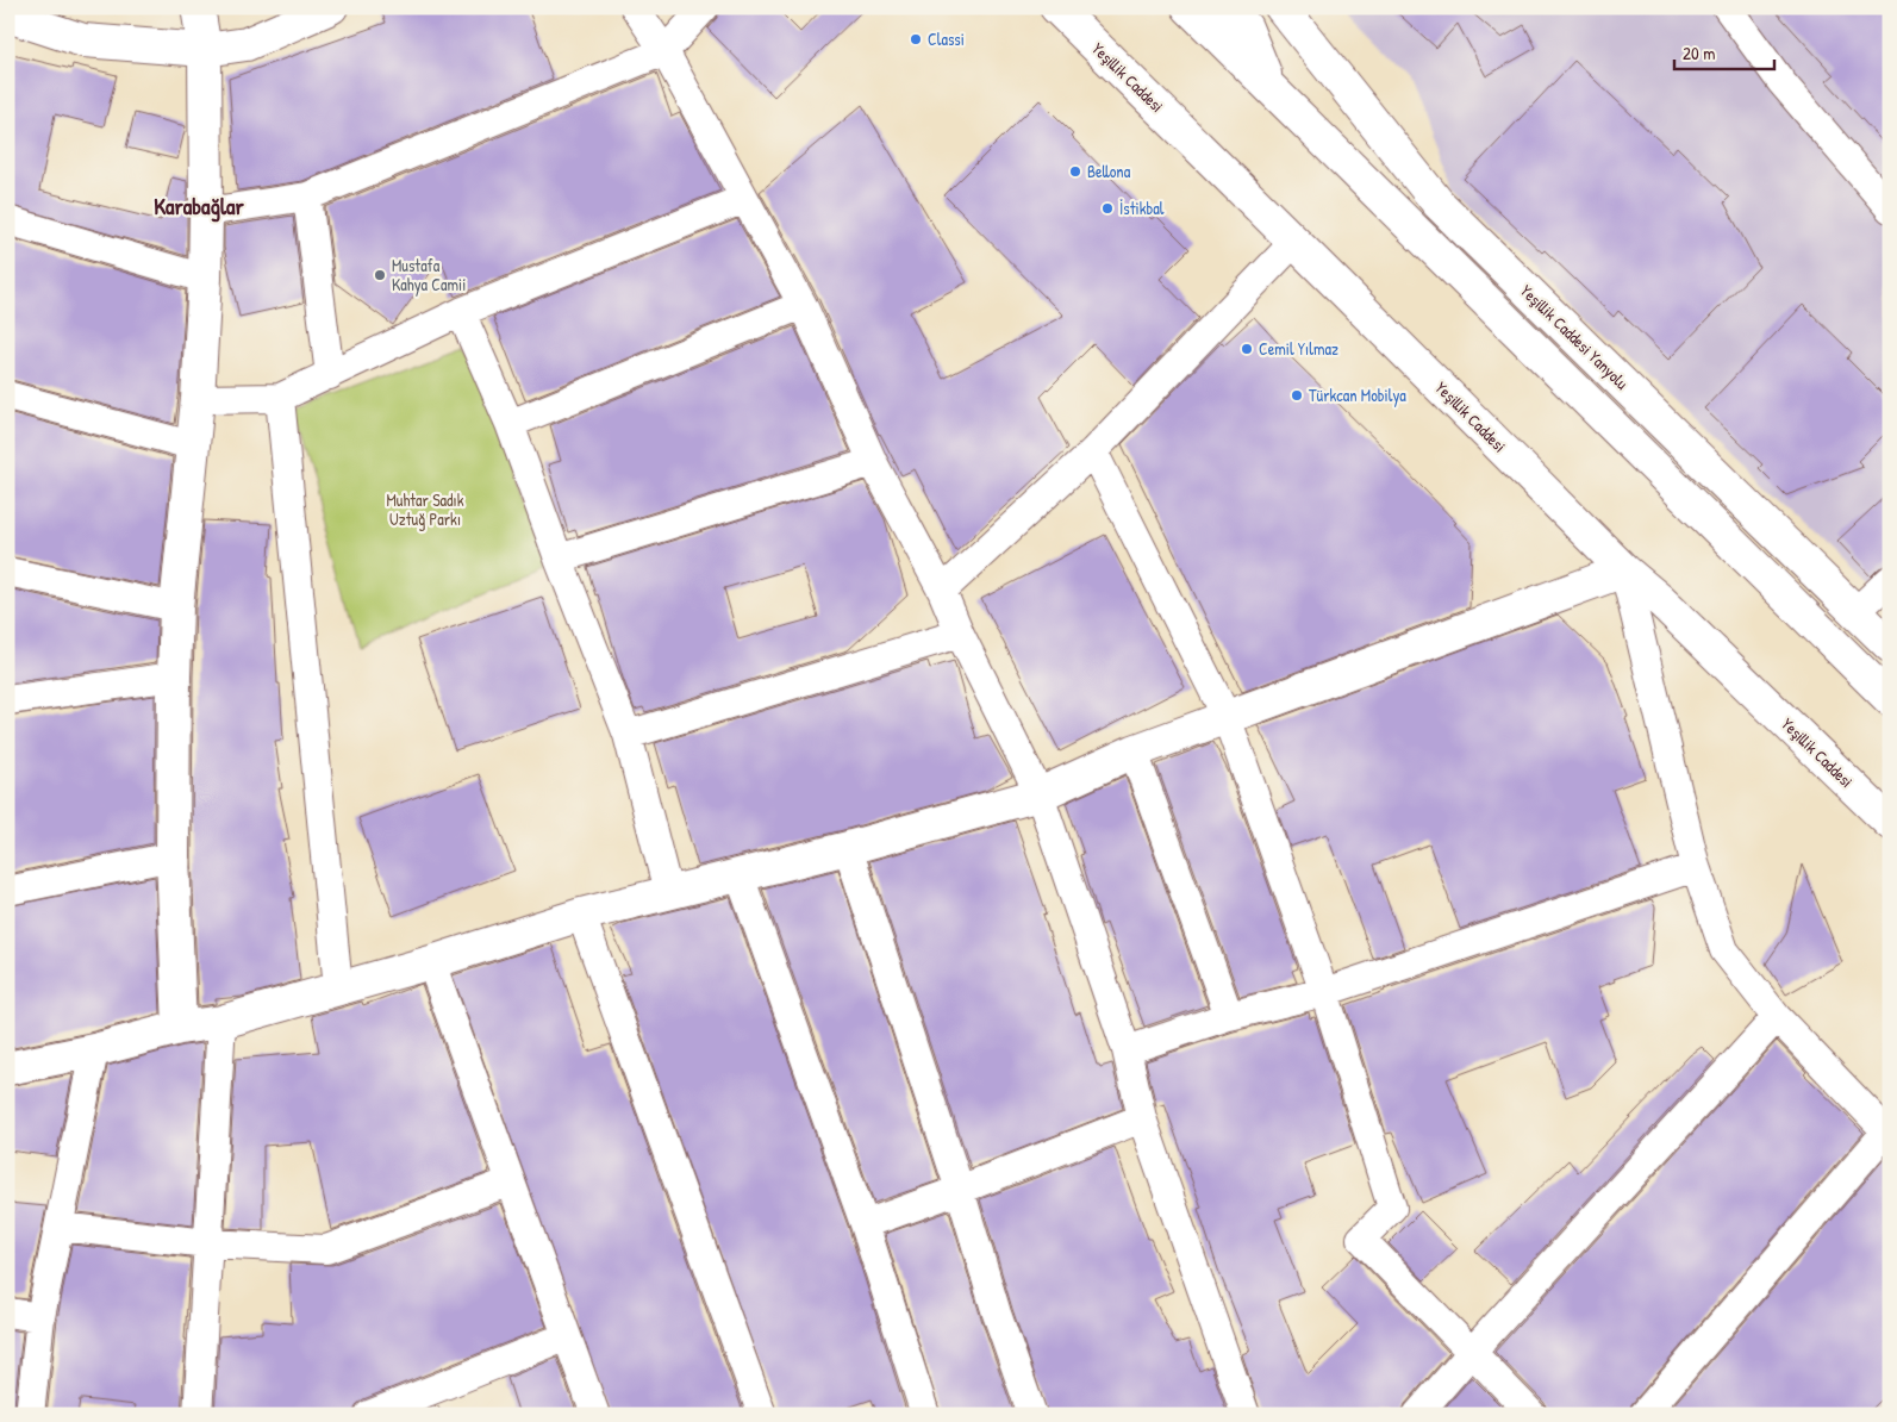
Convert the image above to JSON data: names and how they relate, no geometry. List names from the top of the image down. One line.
{"streets":{"main road":["Yeşillik Caddesi","Yeşillik Caddesi Yanyolu"]},"districts":["Karabağlar"],"parks":["Muhtar Sadık Uztuğ Parkı"],"places":["Classi","Bellona","İstikbal","Mustafa Kahya Camii","Cemil Yılmaz","Türkcan Mobilya"],"scale_bar":"20 m"}
